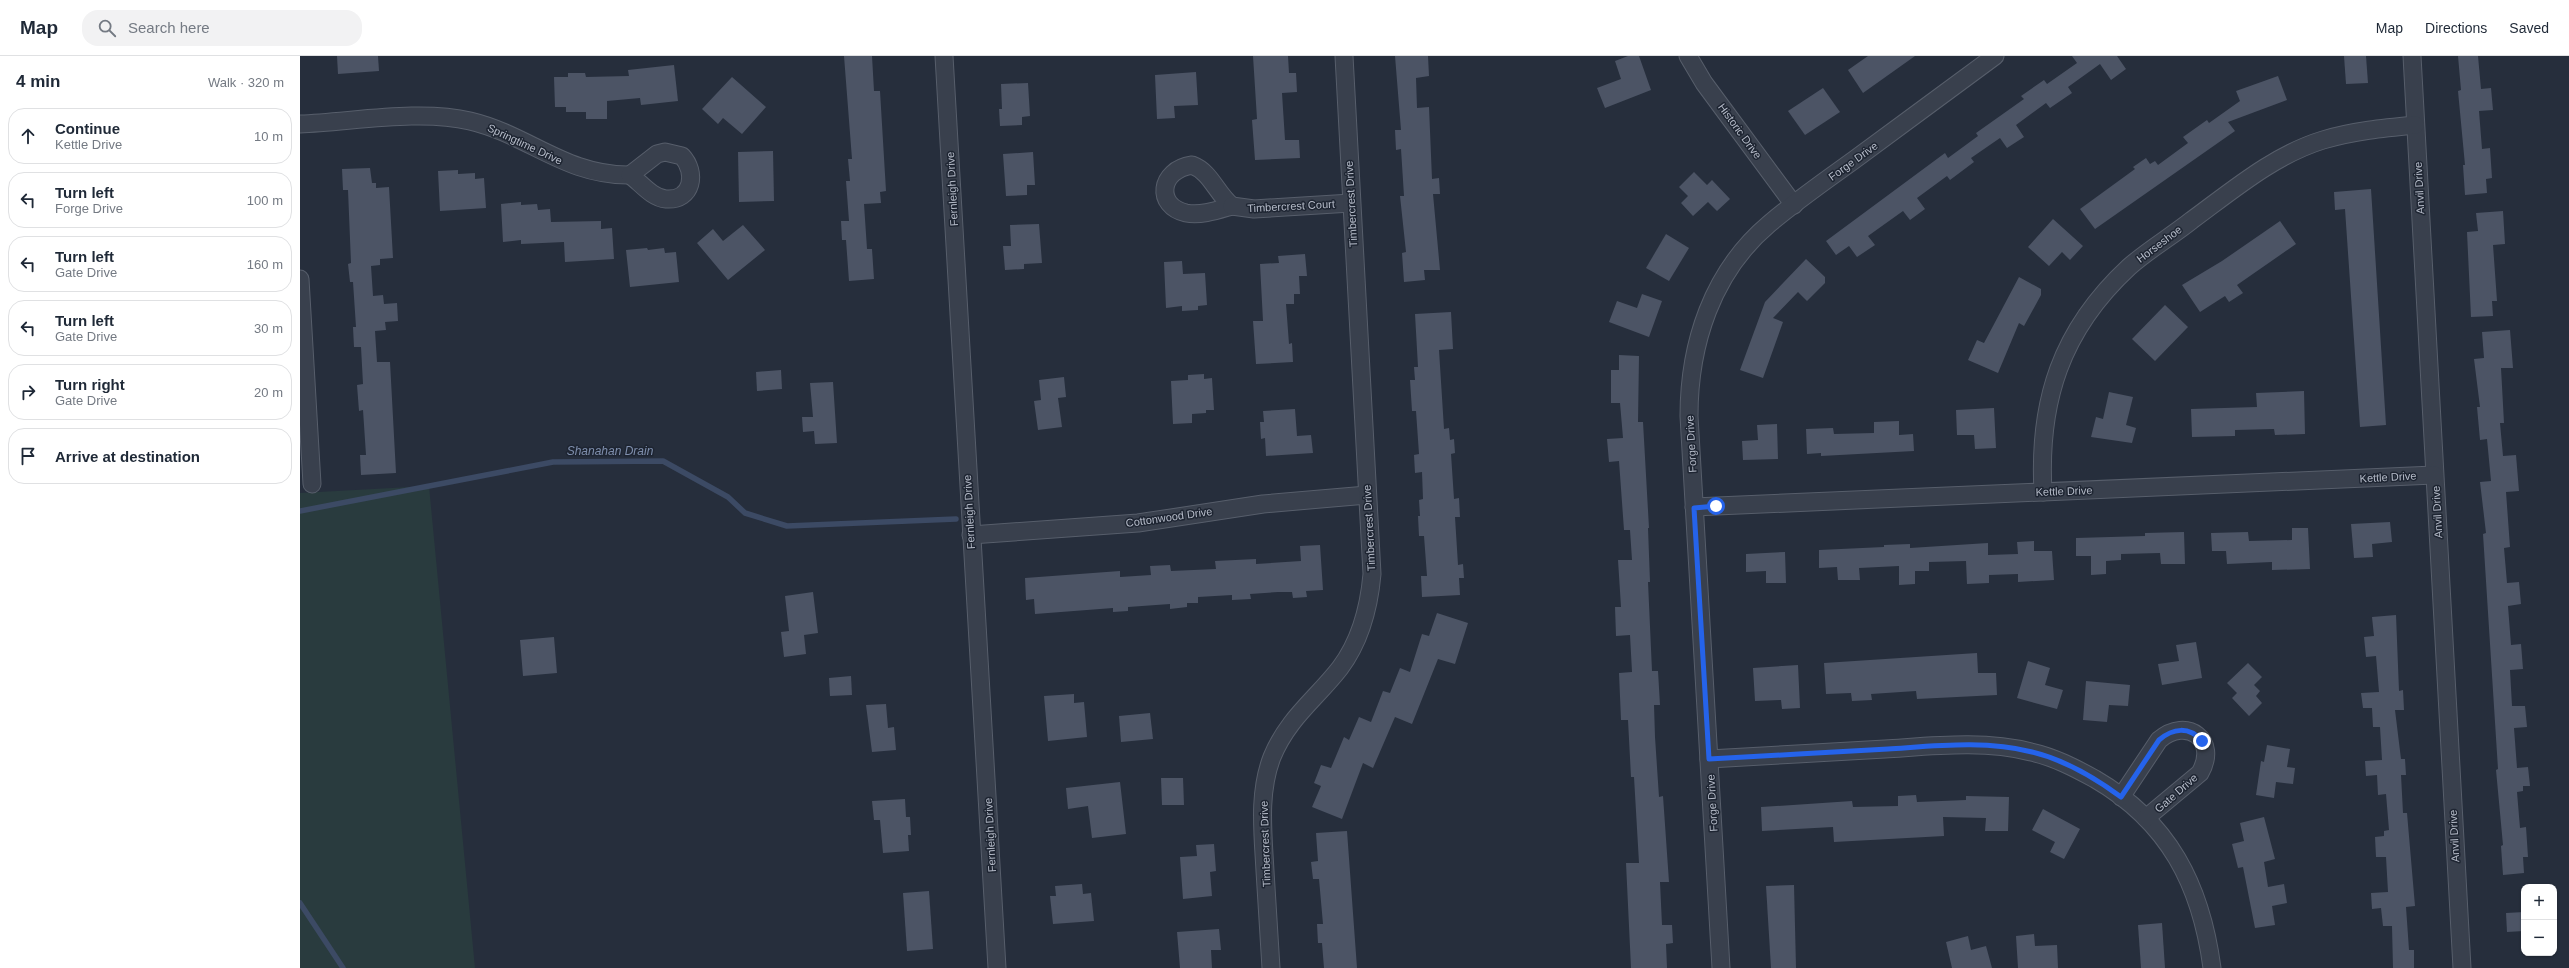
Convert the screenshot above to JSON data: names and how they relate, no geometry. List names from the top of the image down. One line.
{"streets":{"street":["Historic Drive","Springtime Drive","Forge Drive","Anvil Drive","Fernleigh Drive","Timbercrest Drive","Timbercrest Court","Horseshoe","Kettle Drive","Cottonwood Drive","Gate Drive"]},"crossings":[["Historic Drive","Forge Drive"],["Forge Drive","Kettle Drive"],["Forge Drive","Gate Drive"],["Anvil Drive","Horseshoe"],["Anvil Drive","Kettle Drive"],["Fernleigh Drive","Cottonwood Drive"],["Timbercrest Drive","Timbercrest Court"],["Timbercrest Drive","Cottonwood Drive"],["Horseshoe","Kettle Drive"]],"water":["Shanahan Drain"],"page":{"header":"Map","search":"Search here","nav":["Map","Directions","Saved"],"heading":["4 min","Walk · 320 m"],"list":[["Continue","Kettle Drive","10 m"],["Turn left","Forge Drive","100 m"],["Turn left","Gate Drive","160 m"],["Turn left","Gate Drive","30 m"],["Turn right","Gate Drive","20 m"],"Arrive at destination"],"map_buttons":["+","−"]}}
